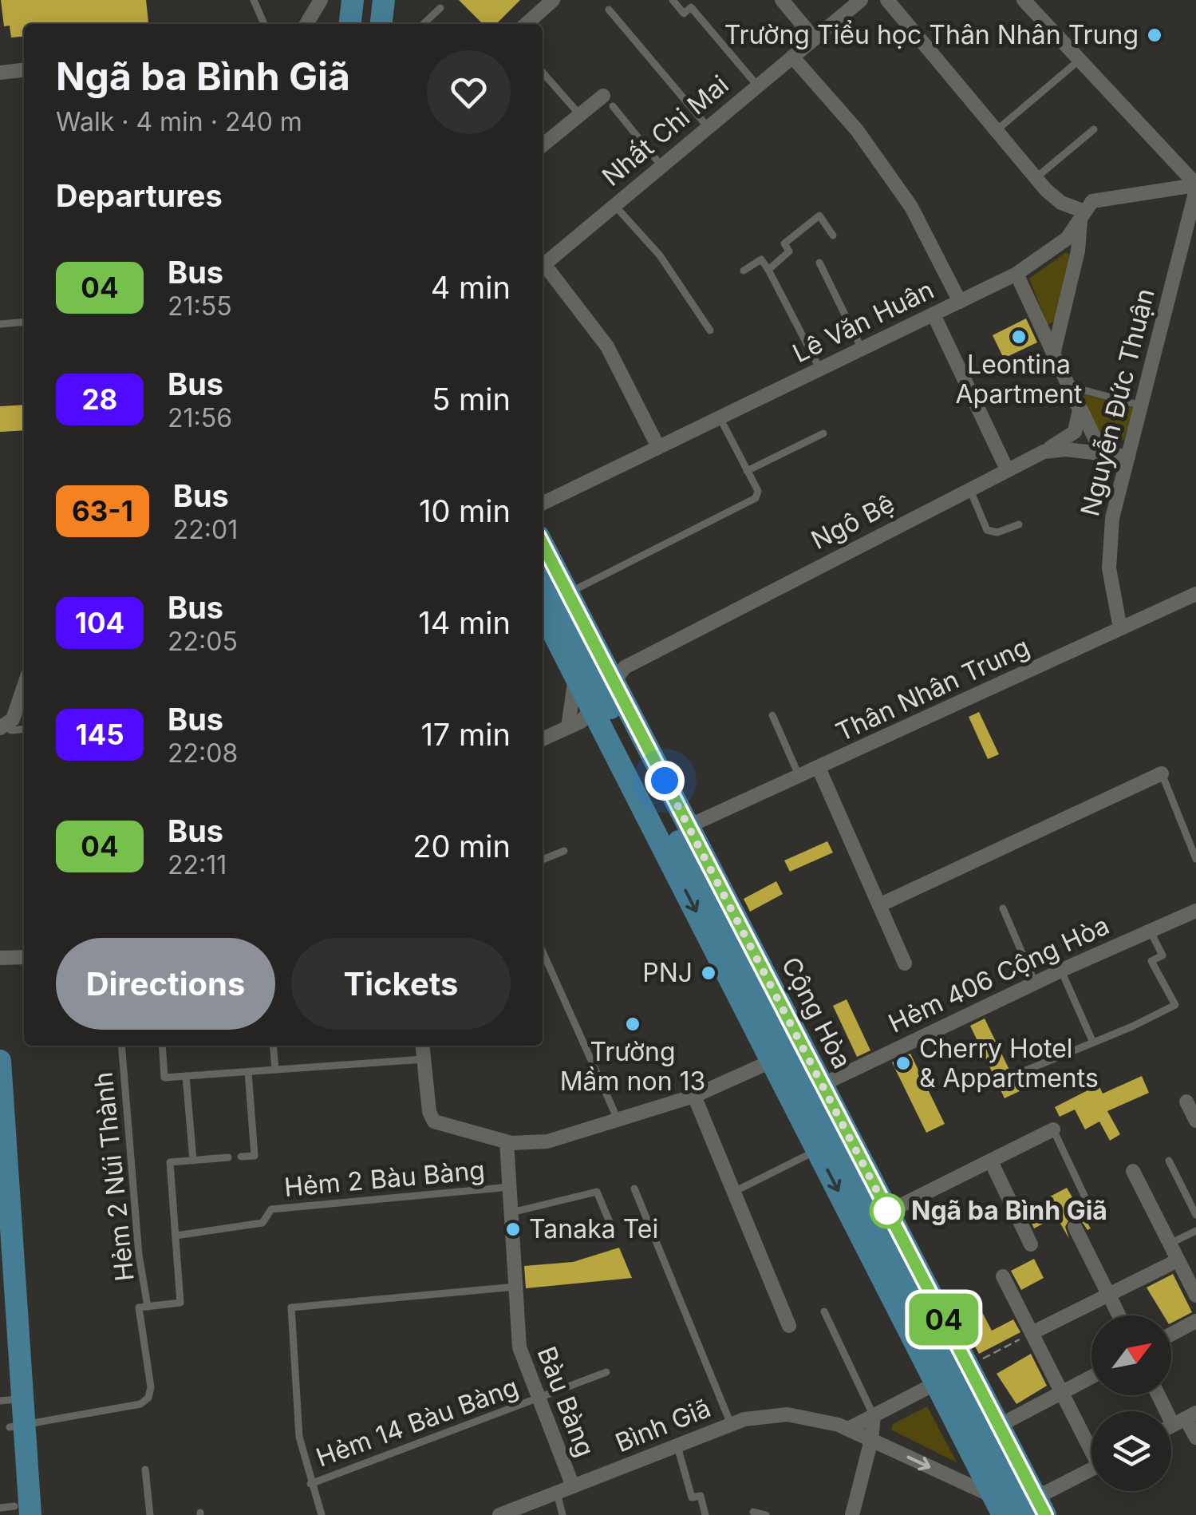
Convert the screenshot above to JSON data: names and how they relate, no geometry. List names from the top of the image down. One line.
{"streets":{"main road":["Cộng Hòa"],"street":["Nhất Chi Mai","Lê Văn Huân","Nguyễn Đức Thuận","Ngô Bệ","Thân Nhân Trung","Hẻm 406 Cộng Hòa","Bàu Bàng","Bình Giã"],"lane":["Hẻm 2 Núi Thành","Hẻm 2 Bàu Bàng","Hẻm 14 Bàu Bàng"]},"crossings":[["Lê Văn Huân","Nguyễn Đức Thuận"],["Nguyễn Đức Thuận","Ngô Bệ"],["Nguyễn Đức Thuận","Thân Nhân Trung"],["Ngô Bệ","Cộng Hòa"],["Thân Nhân Trung","Cộng Hòa"],["Hẻm 406 Cộng Hòa","Cộng Hòa"],["Cộng Hòa","Bình Giã"],["Hẻm 2 Bàu Bàng","Bàu Bàng"],["Bàu Bàng","Hẻm 14 Bàu Bàng"],["Bàu Bàng","Bình Giã"]],"places":["Trường Tiểu học Thân Nhân Trung","Leontina Apartment","PNJ","Trường Mầm non 13","Cherry Hotel & Appartments","Ngã ba Bình Giã","Tanaka Tei"],"lines":["bus line 04"],"north":"top right","page":{"on_map":"04","heading":[["Ngã ba Bình Giã","Walk · 4 min · 240 m"],"Departures"],"list":[{"mark":"04","name":"Bus","note":"21:55","value":"4 min"},{"mark":"28","name":"Bus","note":"21:56","value":"5 min"},{"mark":"63-1","name":"Bus","note":"22:01","value":"10 min"},{"mark":"104","name":"Bus","note":"22:05","value":"14 min"},{"mark":"145","name":"Bus","note":"22:08","value":"17 min"},{"mark":"04","name":"Bus","note":"22:11","value":"20 min"}],"buttons":["Directions","Tickets"]}}
